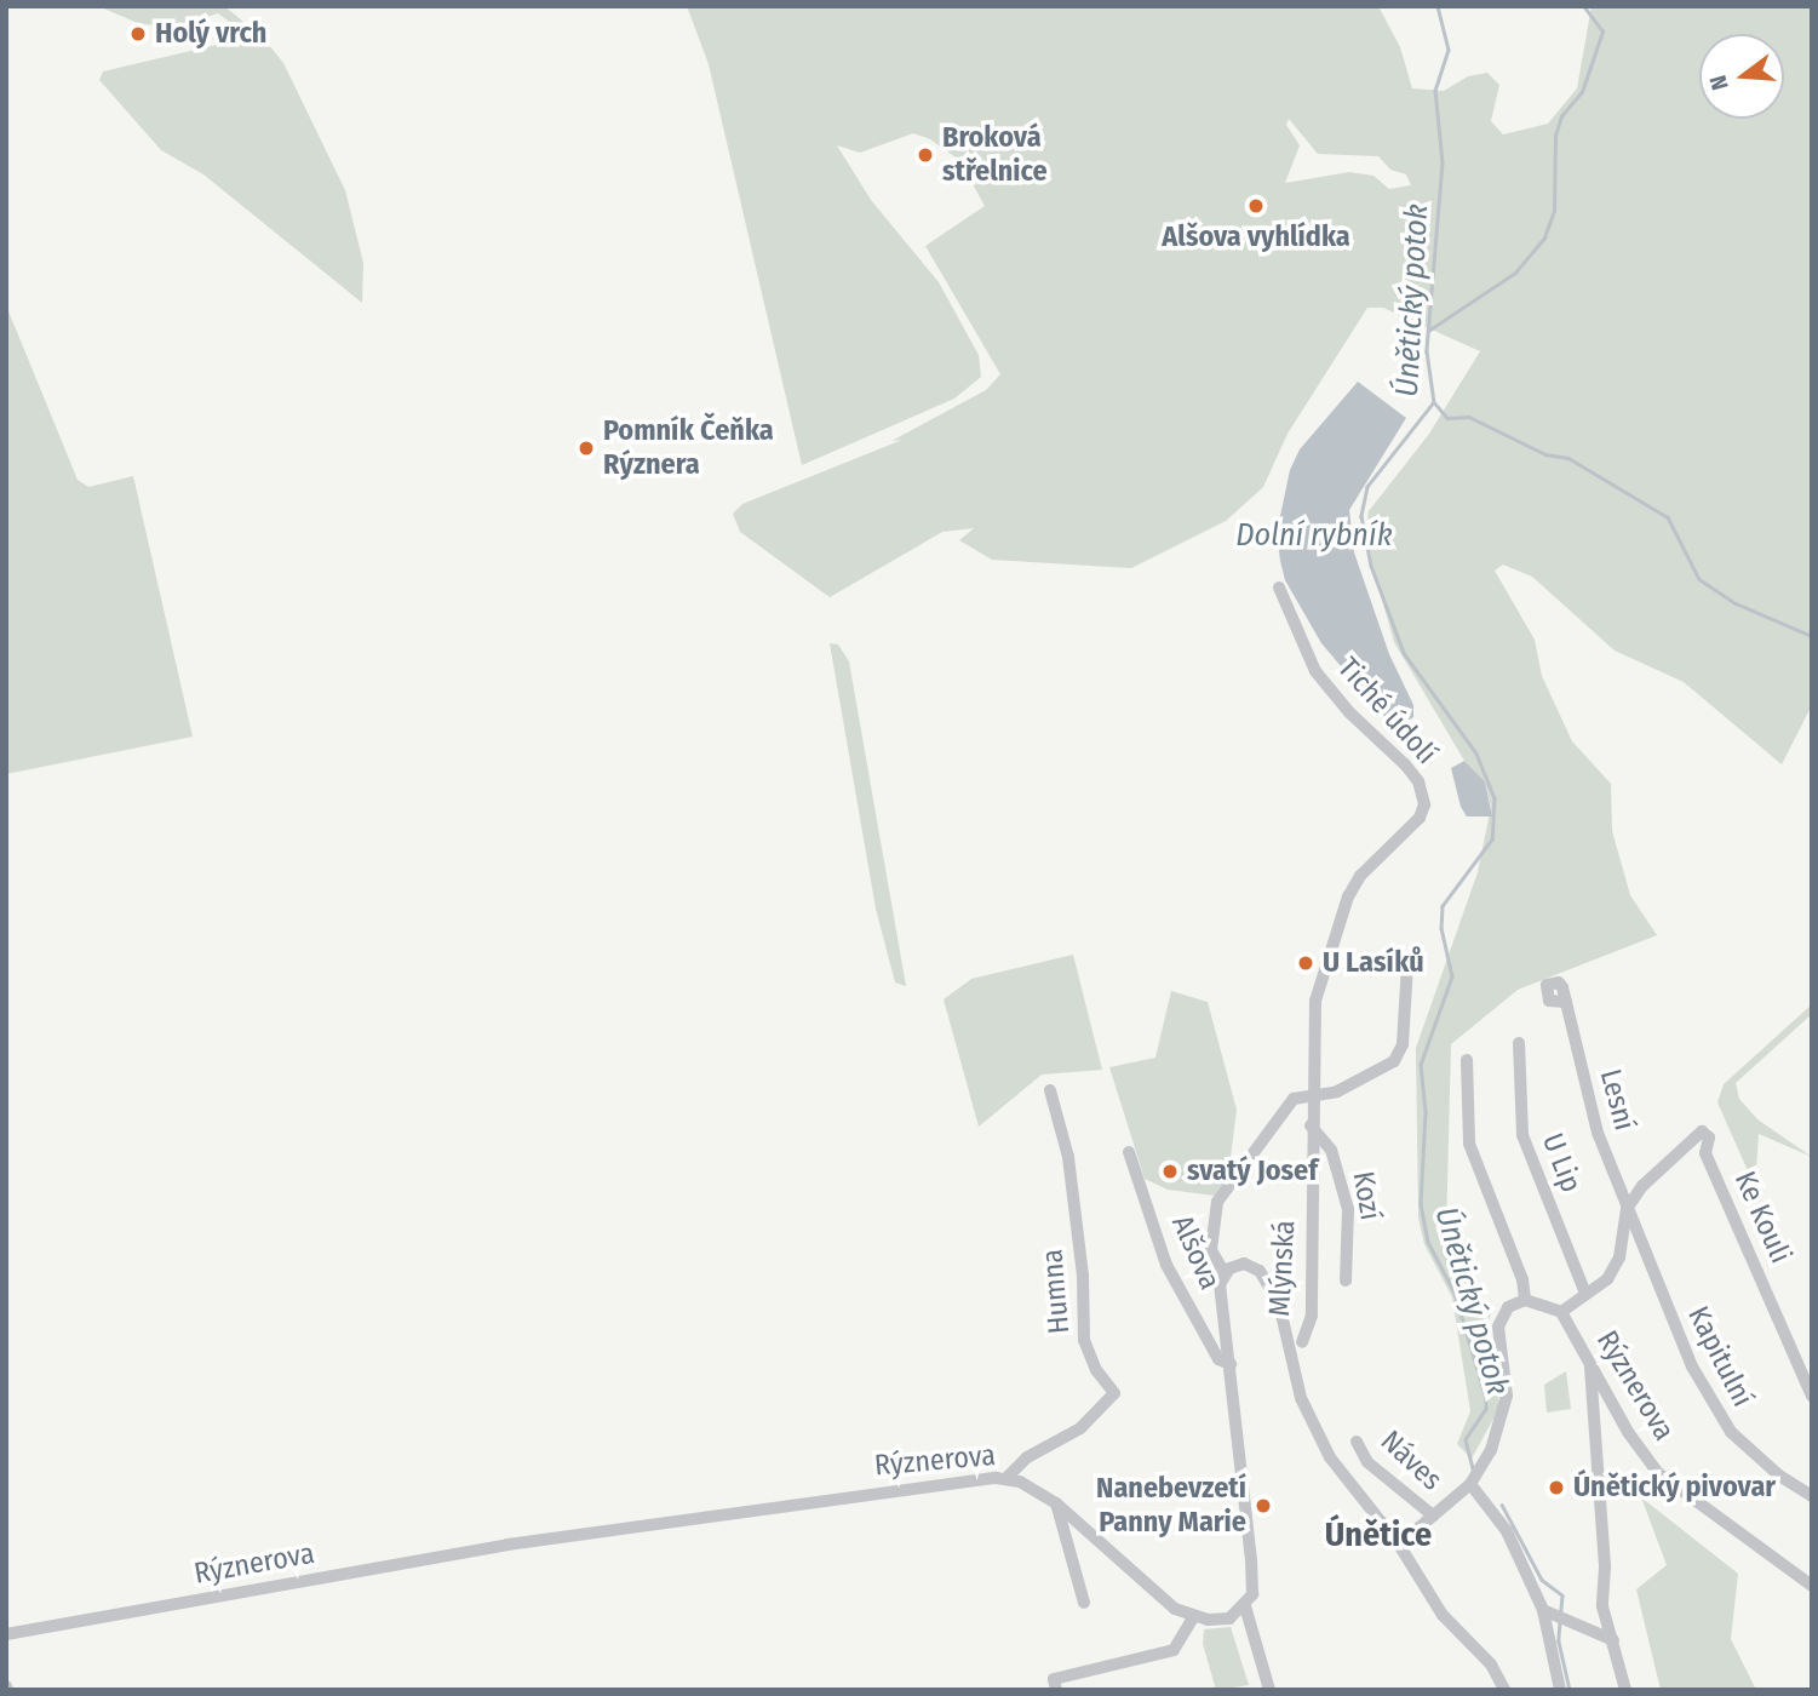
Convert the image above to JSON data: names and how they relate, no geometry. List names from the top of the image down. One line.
{"streets":{"street":["Tiché údolí","Lesní","U Lip","Kozí","Ke Kouli","Alšova","Mlýnská","Humna","Kapitulní","Rýznerova","Náves"]},"crossings":[["Tiché údolí","Mlýnská"],["Lesní","Ke Kouli"],["Lesní","Kapitulní"],["Kozí","Mlýnská"],["Ke Kouli","Kapitulní"],["Humna","Rýznerova"]],"districts":["Únětice"],"water":["Únětický potok","Dolní rybník"],"places":["Holý vrch","Broková střelnice","Alšova vyhlídka","Pomník Čeňka Rýznera","U Lasíků","svatý Josef","Únětický pivovar","Nanebevzetí Panny Marie"],"north":"left"}
